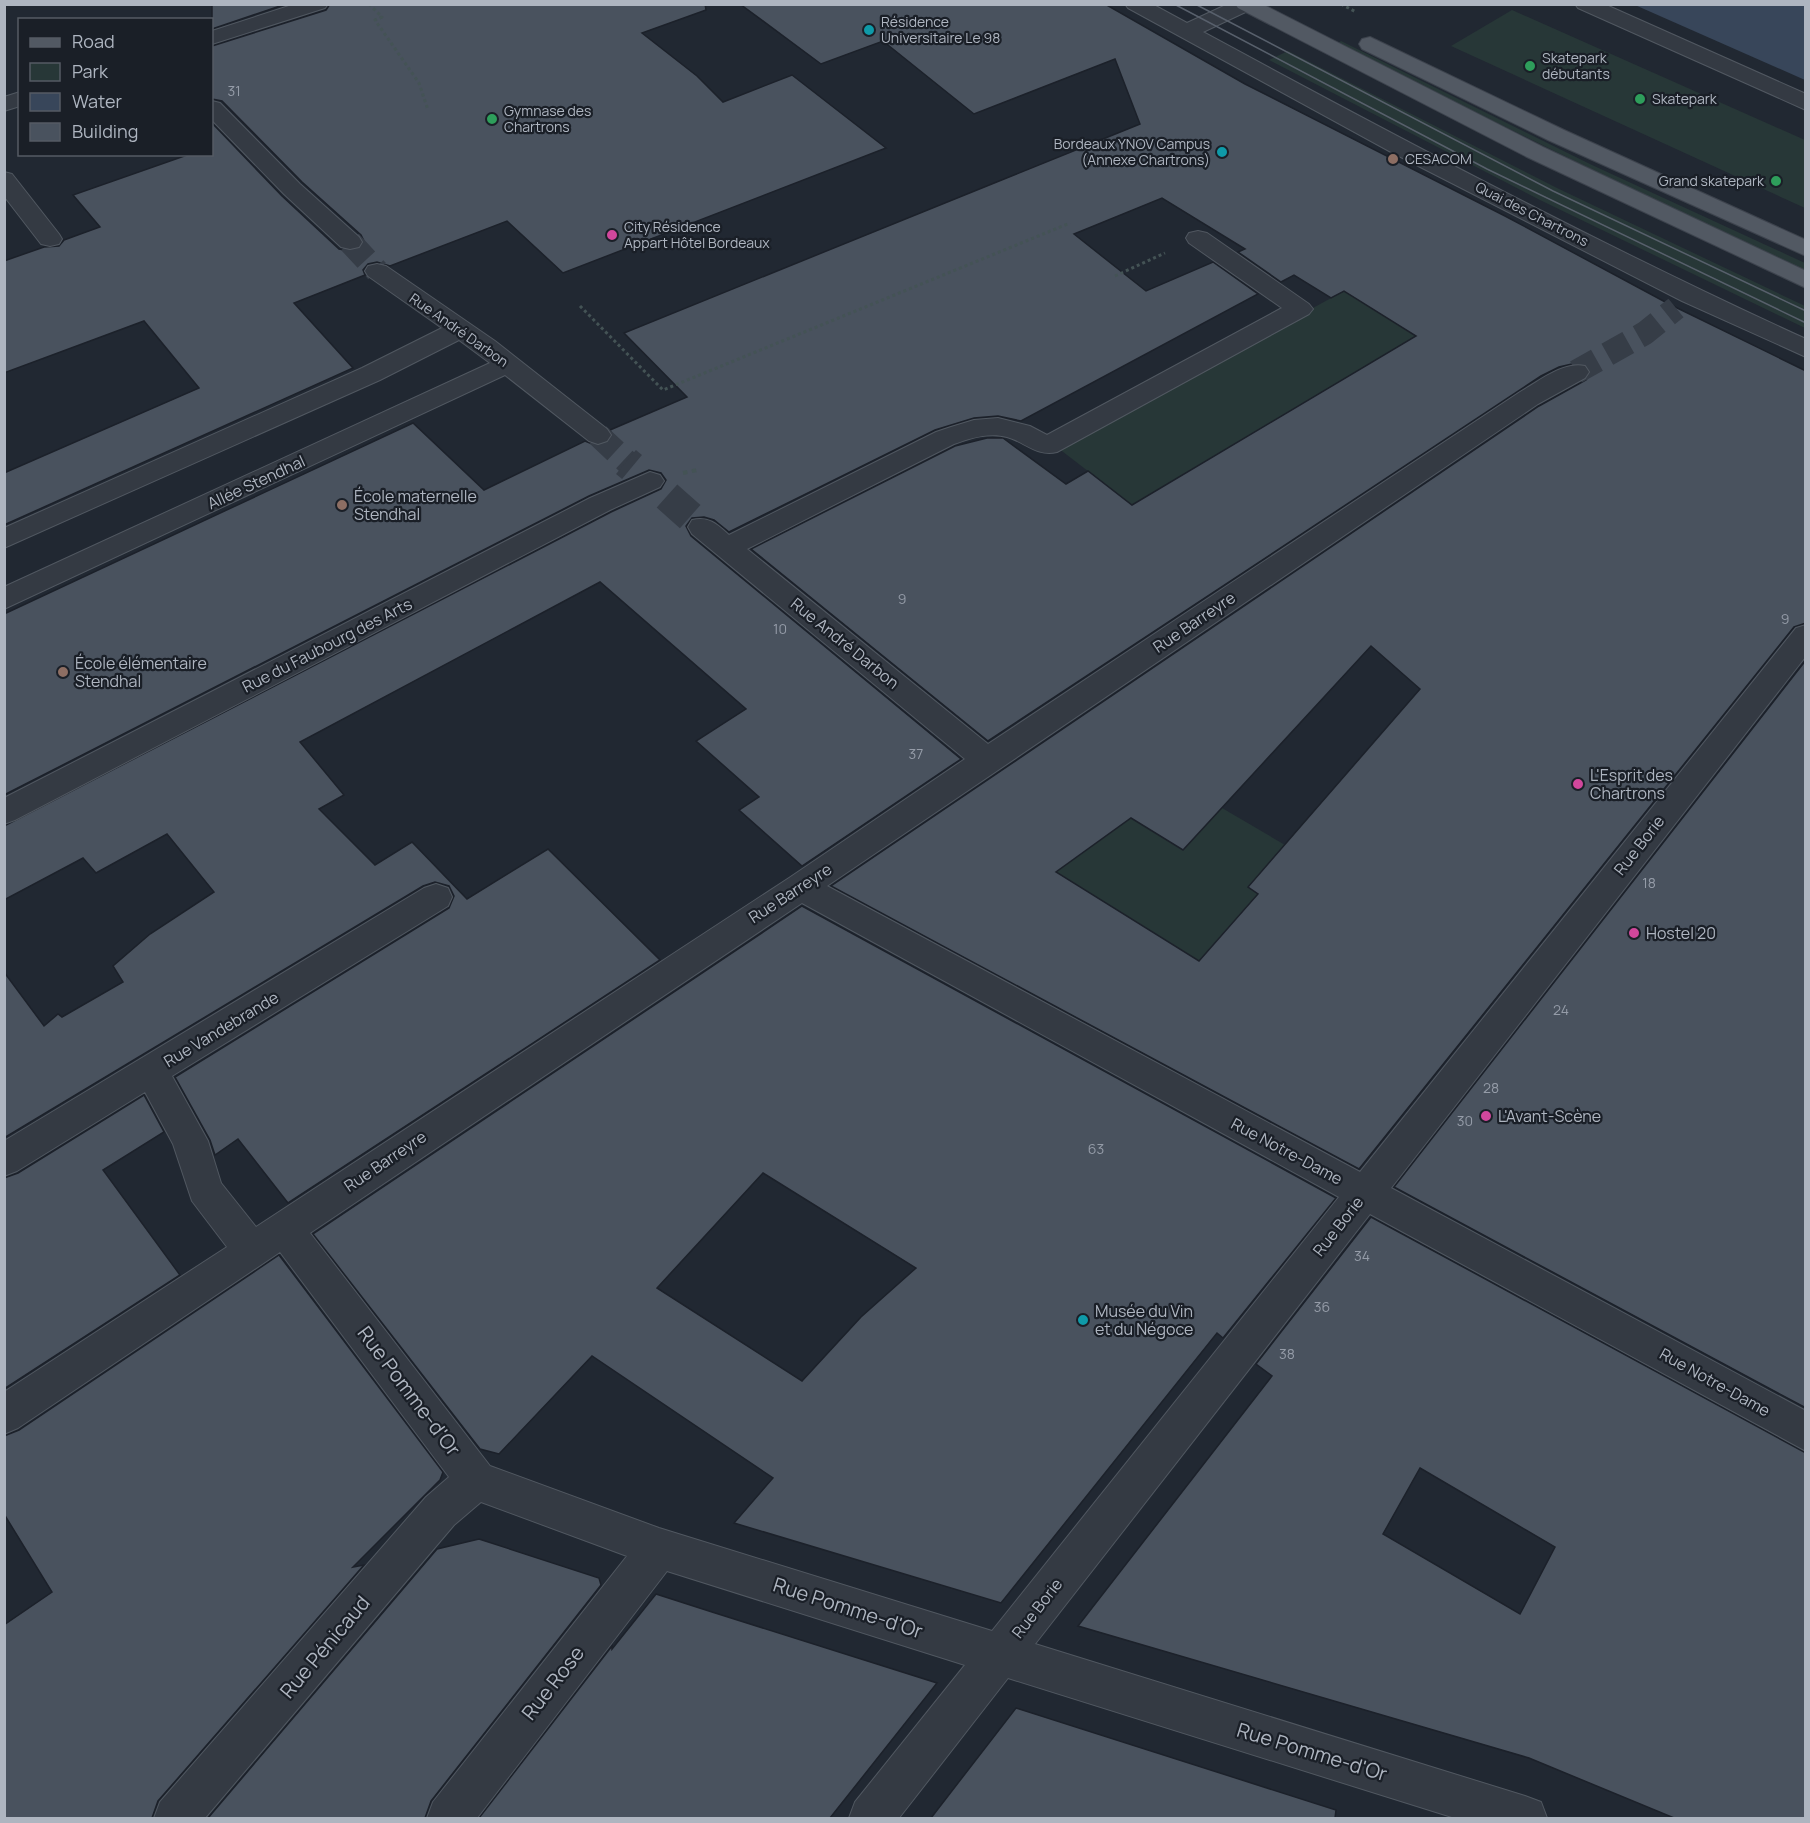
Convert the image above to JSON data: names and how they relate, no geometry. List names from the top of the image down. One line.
{"streets":{"street":["Quai des Chartrons","Rue André Darbon","Allée Stendhal","Rue Barreyre","Rue du Faubourg des Arts","Rue Borie","Rue Vandebrande","Rue Notre-Dame","Rue Pomme-d'Or","Rue Pénicaud","Rue Rose"]},"crossings":[["Rue André Darbon","Allée Stendhal"],["Rue André Darbon","Rue Barreyre"],["Rue Barreyre","Rue Notre-Dame"],["Rue Barreyre","Rue Pomme-d'Or"],["Rue Borie","Rue Notre-Dame"],["Rue Borie","Rue Pomme-d'Or"],["Rue Pomme-d'Or","Rue Pénicaud"],["Rue Pomme-d'Or","Rue Rose"]],"places":["Résidence Universitaire Le 98","Skatepark débutants","Skatepark","Gymnase des Chartrons","Bordeaux YNOV Campus (Annexe Chartrons)","CESACOM","Grand skatepark","City Résidence Appart Hôtel Bordeaux","École maternelle Stendhal","École élémentaire Stendhal","L'Esprit des Chartrons","Hostel 20","L'Avant-Scène","Musée du Vin et du Négoce"],"house_numbers":["31","9","9","10","37","18","24","28","30","63","34","36","38"],"legend":["Road","Park","Water","Building"]}
